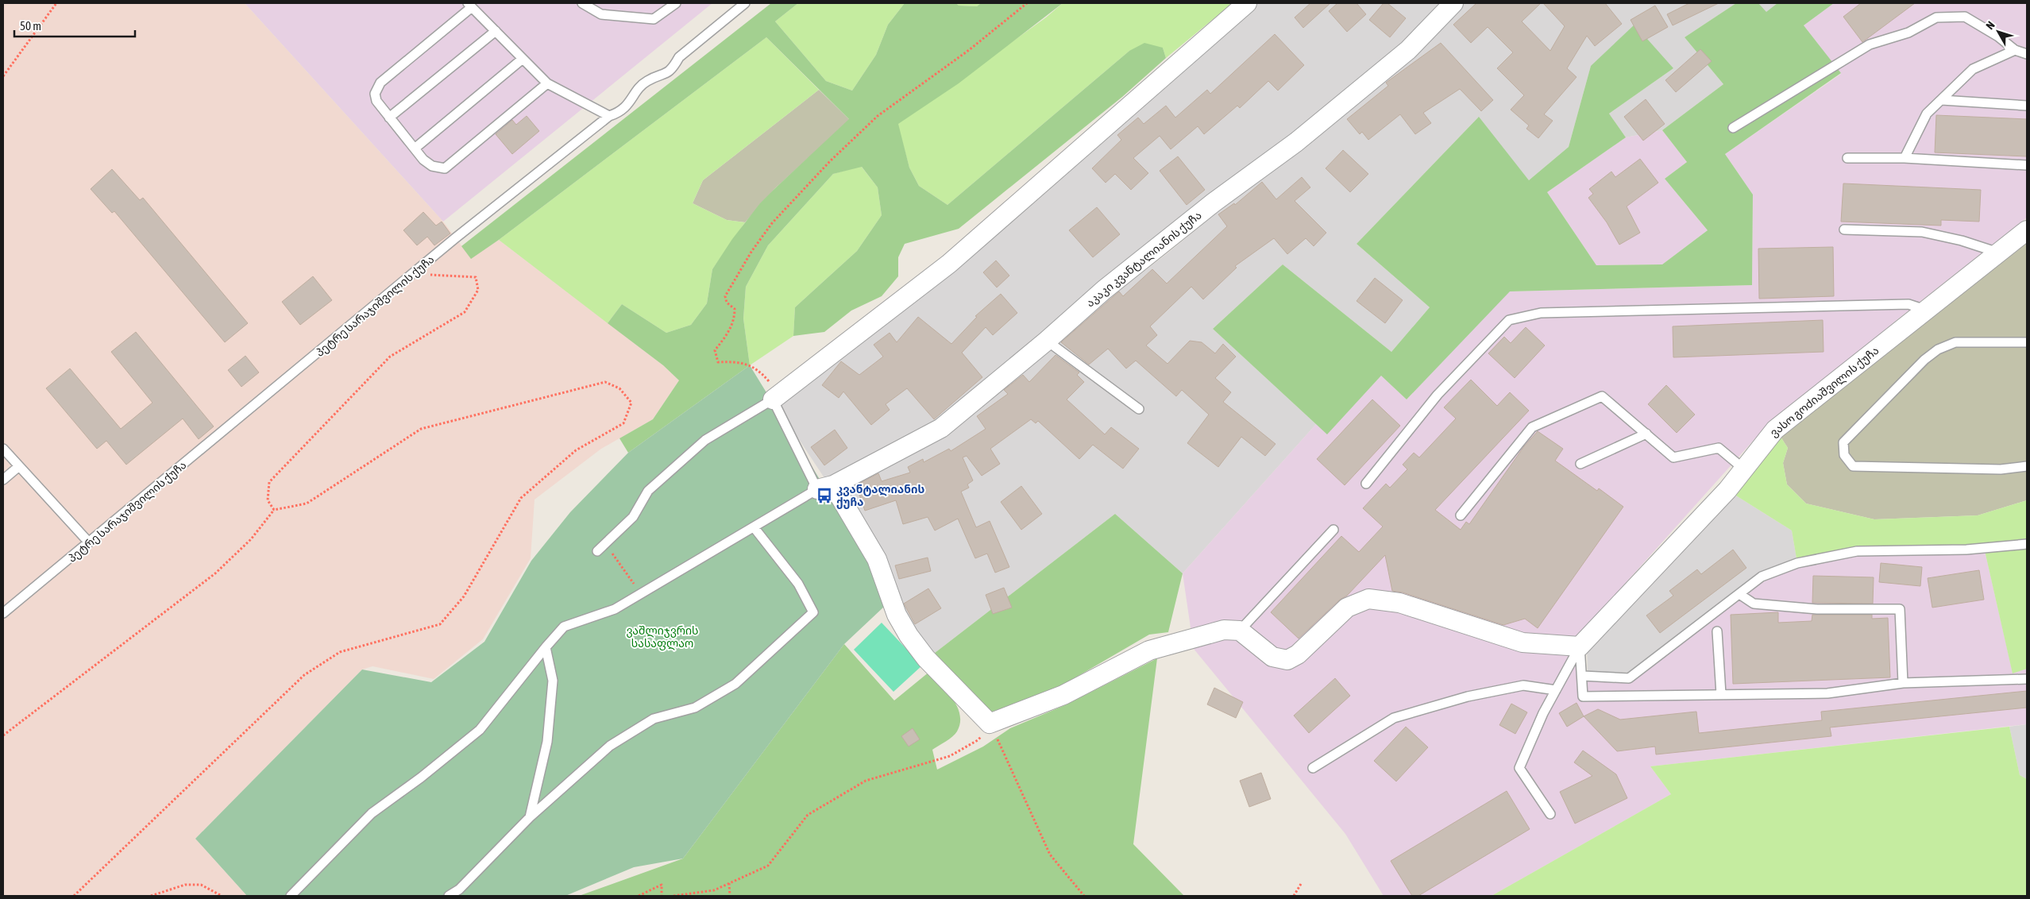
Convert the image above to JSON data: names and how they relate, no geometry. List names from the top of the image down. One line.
{"streets":{"street":["აკაკი კვანტალიანის ქუჩა","ვასო გოძიაშვილის ქუჩა"],"lane":["პეტრე სარაჯიშვილის ქუჩა"]},"parks":["ვაშლიჯვრის სასაფლაო"],"places":{"bus stop":["კვანტალიანის ქუჩა"]},"scale_bar":"50 m","north":"top left"}
